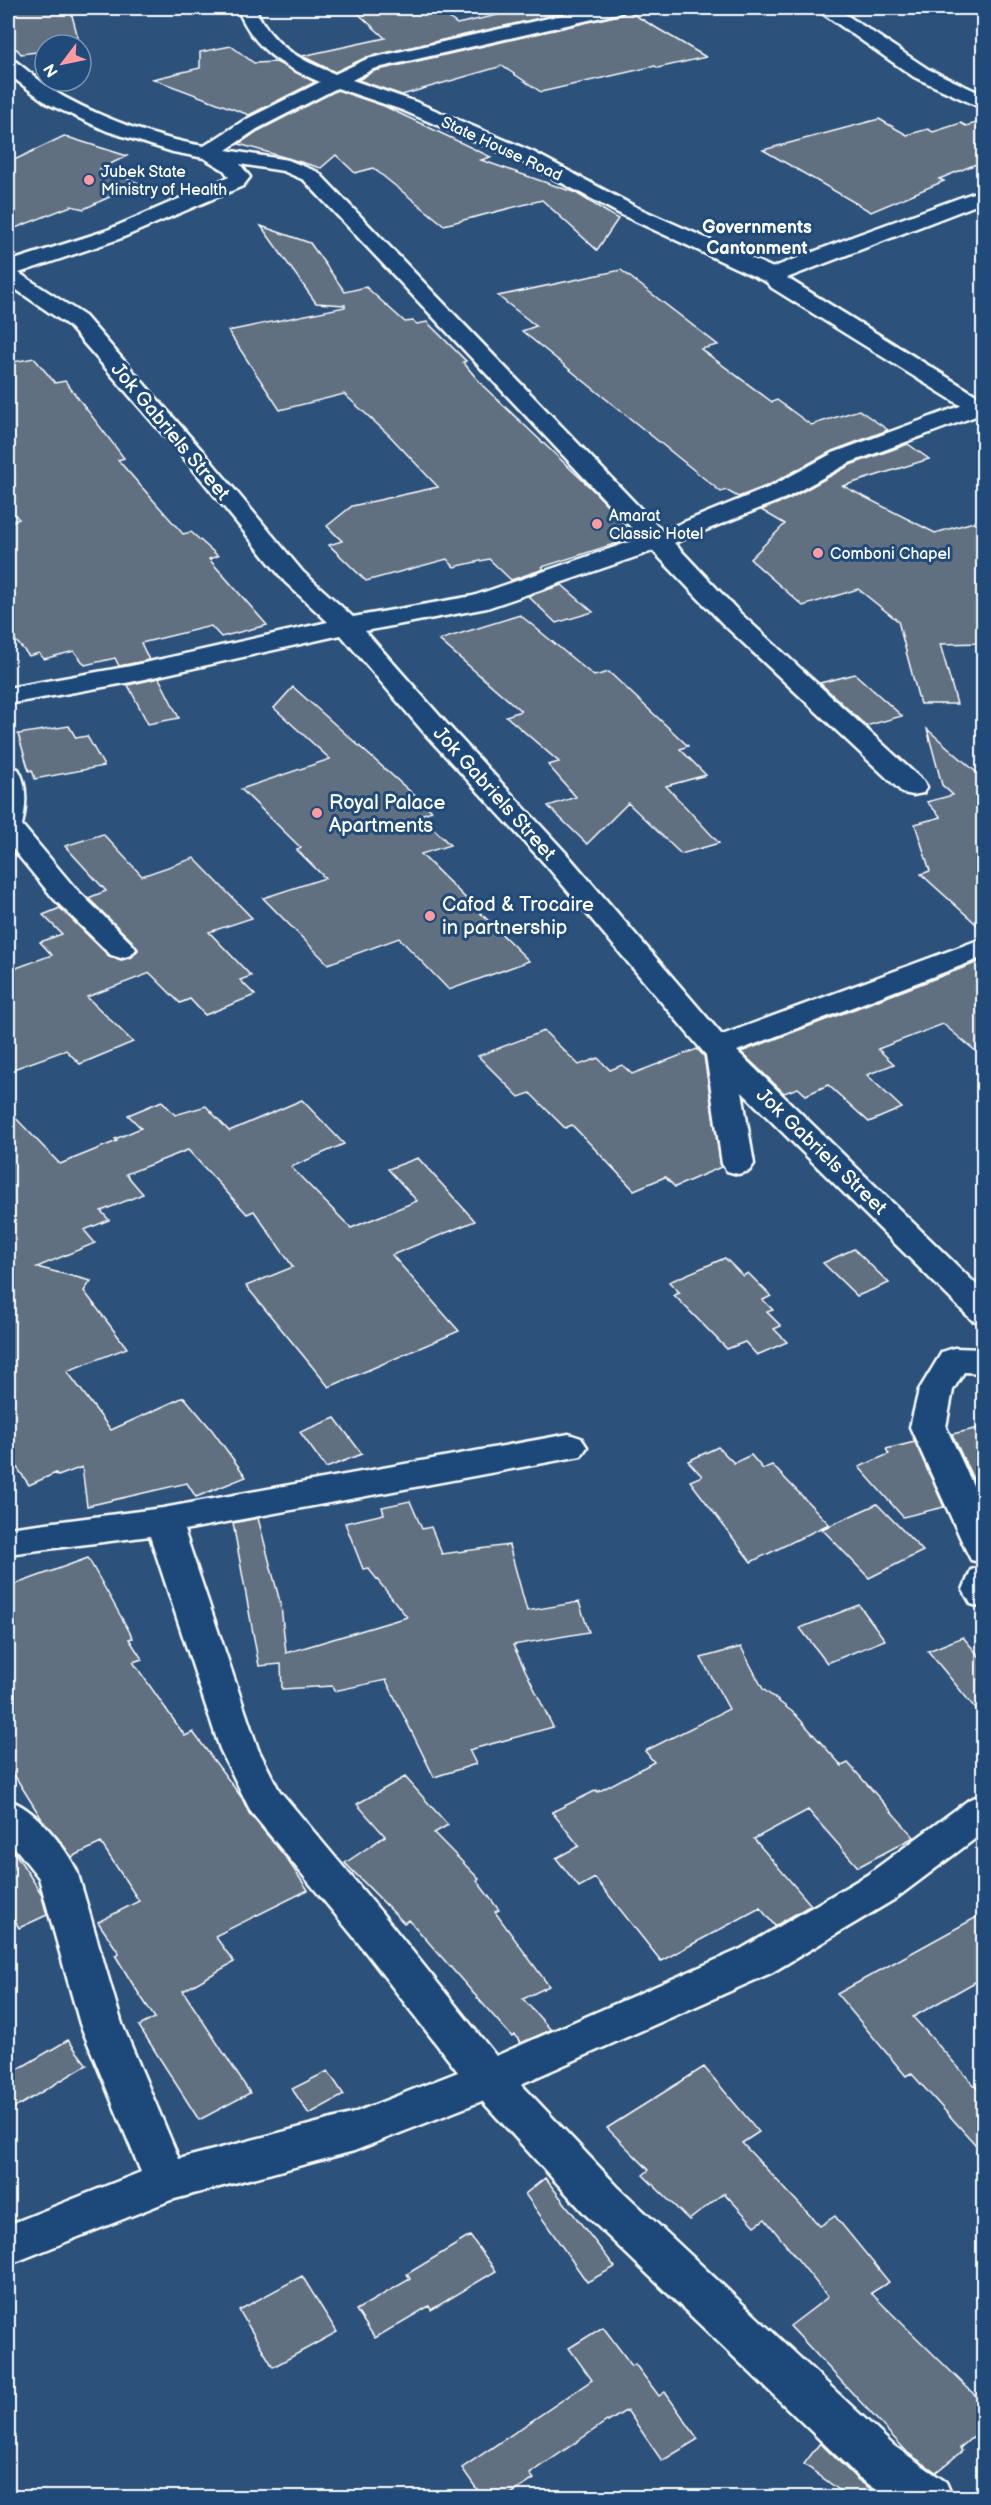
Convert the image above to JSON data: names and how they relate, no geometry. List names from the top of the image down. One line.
{"streets":{"street":["State House Road","Jok Gabriels Street"]},"districts":["Governments Cantonment"],"places":["Jubek State Ministry of Health","Amarat Classic Hotel","Comboni Chapel","Royal Palace Apartments","Cafod & Trocaire in partnership"],"north":"bottom left"}
